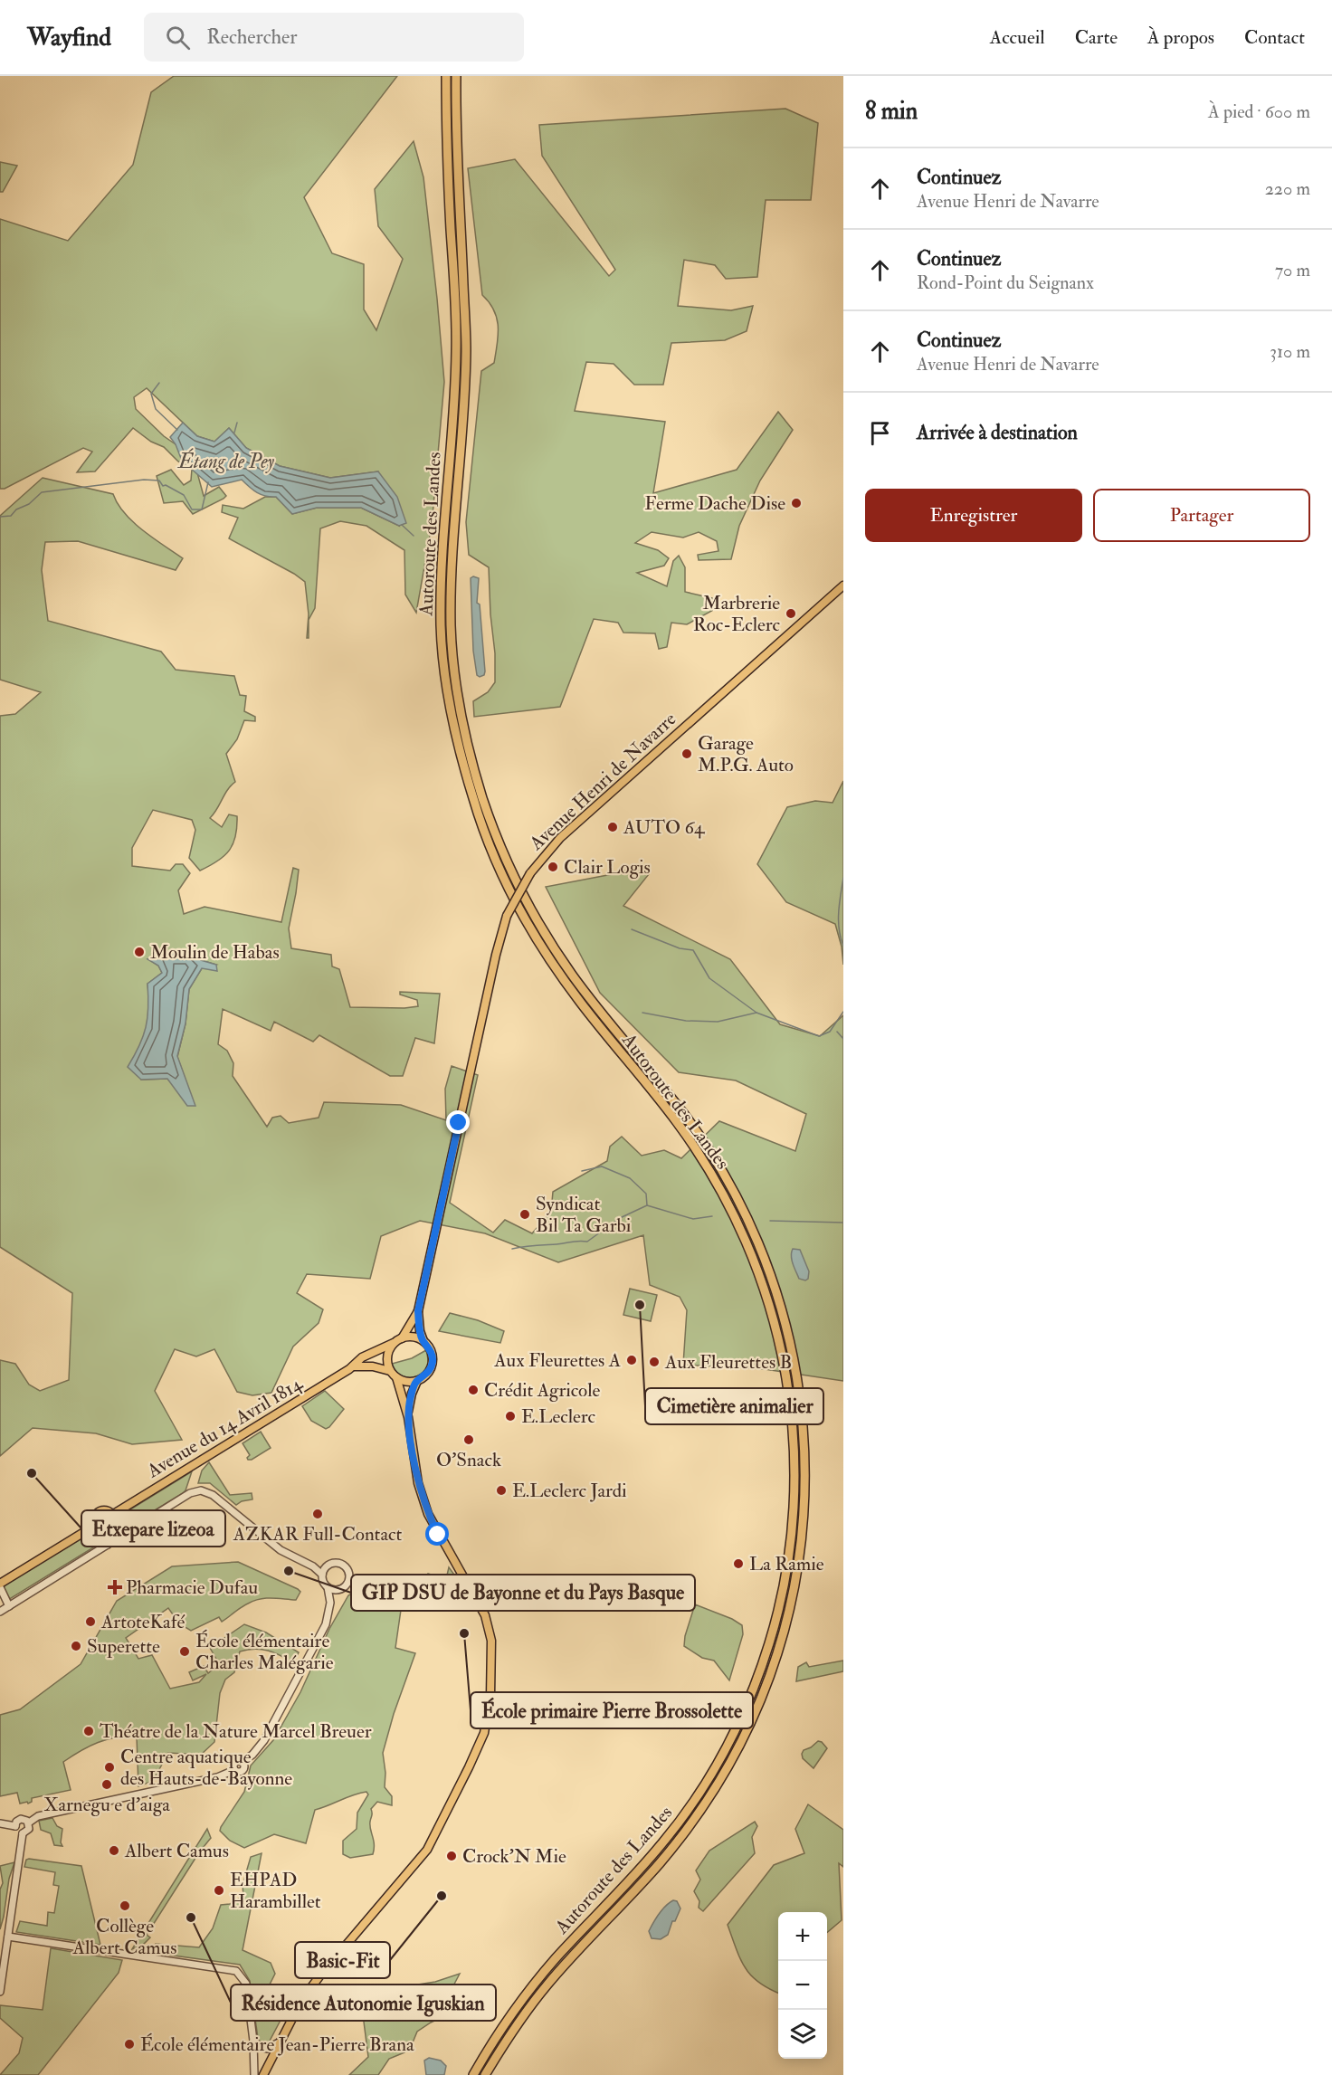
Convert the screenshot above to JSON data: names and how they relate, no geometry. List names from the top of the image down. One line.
{"streets":{"highway":["Autoroute des Landes"],"main road":["Avenue Henri de Navarre","Avenue du 14 Avril 1814"]},"crossings":[["Avenue Henri de Navarre","Avenue du 14 Avril 1814"]],"water":["Étang de Pey"],"places":{"other":["Ferme Dache Dise","Marbrerie Roc-Eclerc","Garage M.P.G. Auto","AUTO 64","Clair Logis","Moulin de Habas","Syndicat Bil Ta Garbi","Cimetière animalier","Aux Fleurettes A","Aux Fleurettes B","Crédit Agricole","E.Leclerc","O'Snack","Etxepare lizeoa","E.Leclerc Jardi","AZKAR Full-Contact","La Ramie","GIP DSU de Bayonne et du Pays Basque","ArtoteKafé","École primaire Pierre Brossolette","Superette","École élémentaire Charles Malégarie","Théatre de la Nature Marcel Breuer","Centre aquatique des Hauts-de-Bayonne","Xarnegu e d’aiga","Albert Camus","Crock'N Mie","EHPAD Harambillet","Basic-Fit","Collège Albert Camus","Résidence Autonomie Iguskian","École élémentaire Jean-Pierre Brana"],"health":["Pharmacie Dufau"]},"page":{"header":"Wayfind","search":"Rechercher","nav":["Accueil","Carte","À propos","Contact"],"heading":["8 min","À pied · 600 m"],"list":[["Continuez","Avenue Henri de Navarre","220 m"],["Continuez","Rond-Point du Seignanx","70 m"],["Continuez","Avenue Henri de Navarre","310 m"],"Arrivée à destination"],"buttons":["Enregistrer","Partager"],"map_buttons":["+","−"]}}
